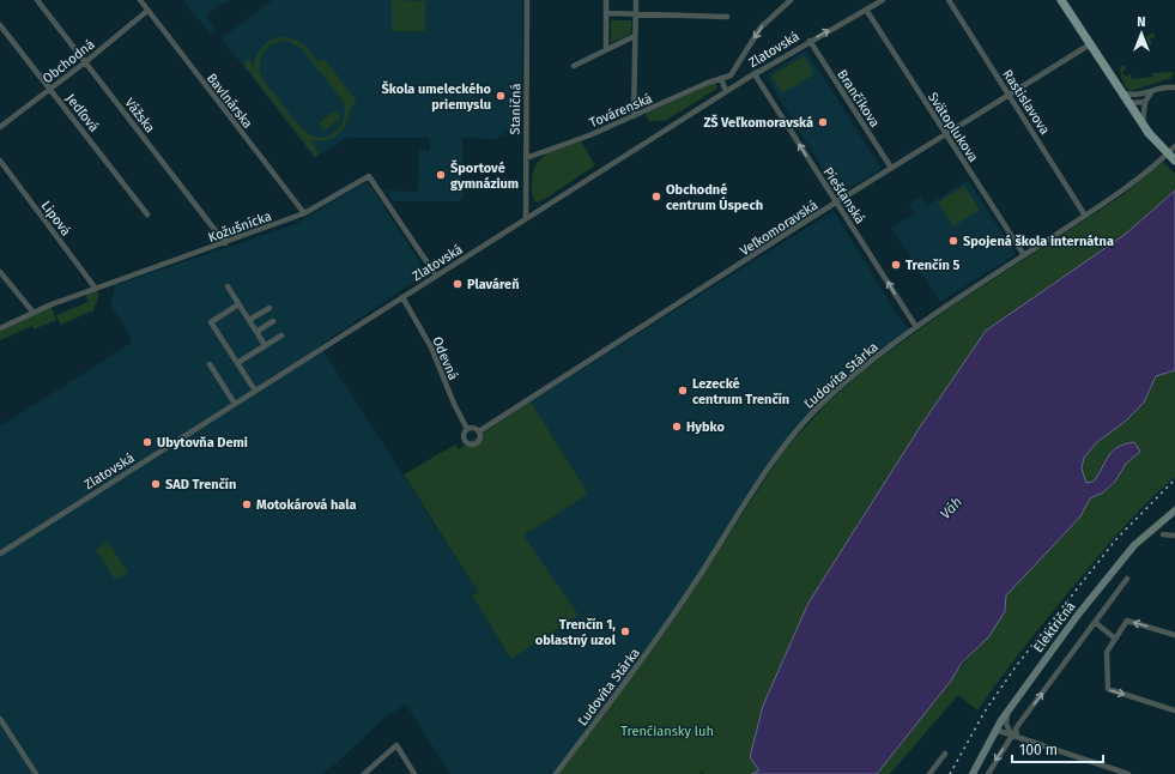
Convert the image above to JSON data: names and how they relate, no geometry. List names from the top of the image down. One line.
{"streets":{"main road":["Električná"],"street":["Zlatovská","Obchodná","Brančíkova","Bavlnárska","Rastislavova","Staničná","Továrenská","Jedľová","Vážska","Svätoplukova","Piešťanská","Lipová","Kožušnícka","Veľkomoravská","Odevná","Ľudovíta Stárka"]},"crossings":[["Zlatovská","Brančíkova"],["Zlatovská","Staničná"],["Zlatovská","Svätoplukova"],["Zlatovská","Piešťanská"],["Zlatovská","Kožušnícka"],["Zlatovská","Odevná"],["Obchodná","Bavlnárska"],["Obchodná","Jedľová"],["Obchodná","Vážska"],["Brančíkova","Veľkomoravská"],["Bavlnárska","Kožušnícka"],["Rastislavova","Veľkomoravská"],["Rastislavova","Ľudovíta Stárka"],["Staničná","Továrenská"],["Vážska","Kožušnícka"],["Svätoplukova","Veľkomoravská"],["Svätoplukova","Ľudovíta Stárka"],["Piešťanská","Veľkomoravská"],["Piešťanská","Ľudovíta Stárka"],["Lipová","Kožušnícka"],["Veľkomoravská","Odevná"]],"one_way":["Piešťanská"],"water":["Váh"],"parks":["Trenčiansky luh"],"places":["Škola umeleckého priemyslu","ZŠ Veľkomoravská","Športové gymnázium","Obchodné centrum Úspech","Spojená škola internátna","Trenčín 5","Plaváreň","Lezecké centrum Trenčín","Hybko","Ubytovňa Demi","SAD Trenčín","Motokárová hala","Trenčín 1, oblastný uzol"],"scale_bar":"100 m","north":"top"}
